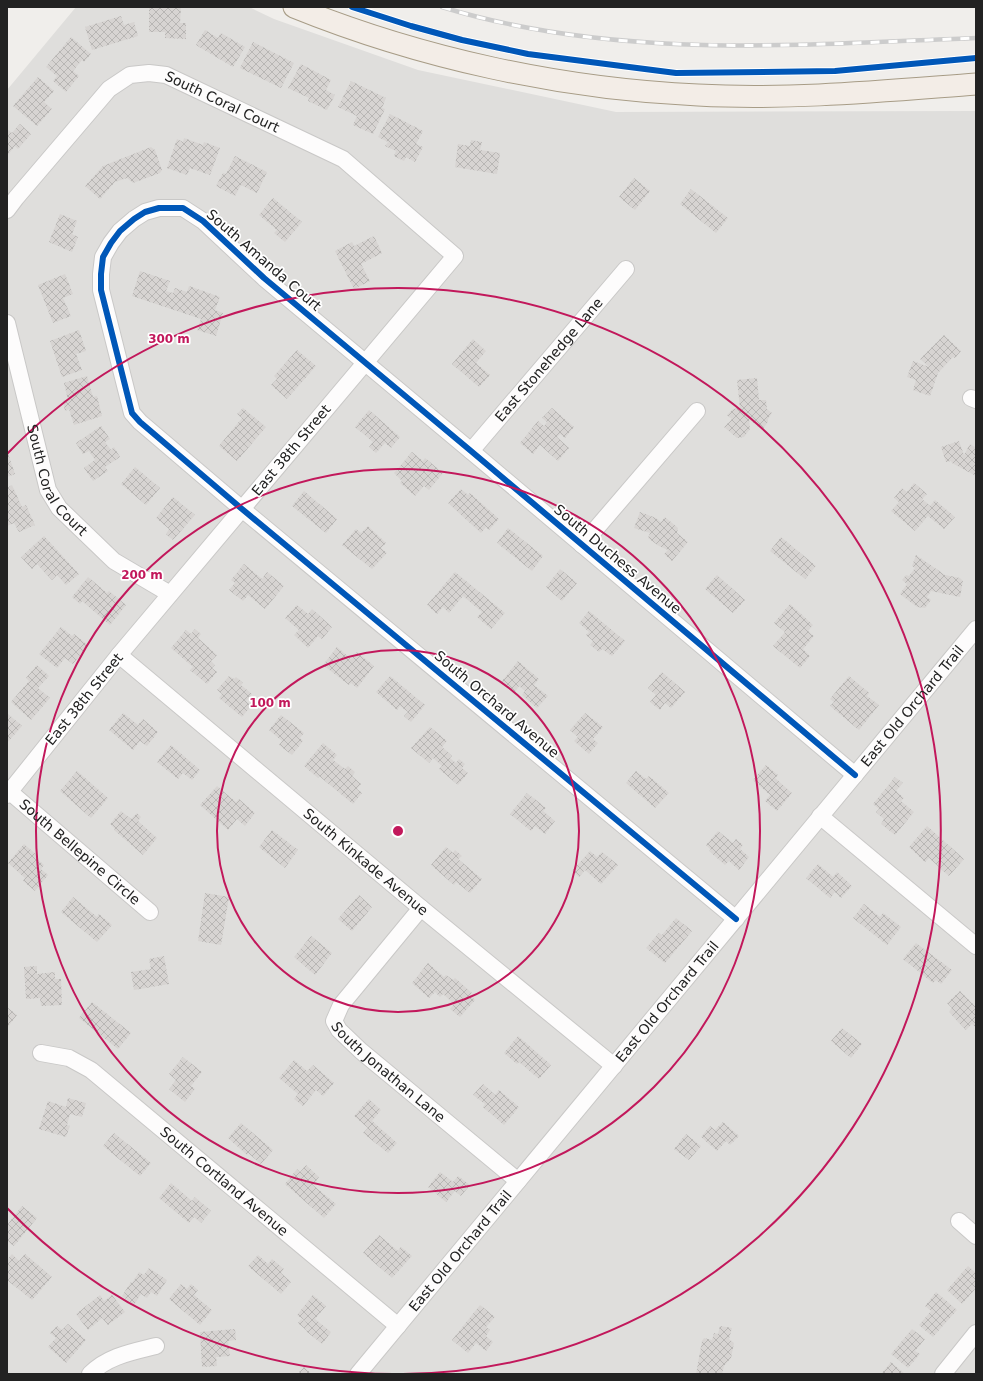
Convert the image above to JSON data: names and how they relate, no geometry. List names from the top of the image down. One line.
{"streets":{"street":["South Coral Court","South Amanda Court","East Stonehedge Lane","East 38th Street","South Duchess Avenue","South Orchard Avenue","East Old Orchard Trail","South Bellepine Circle","South Kinkade Avenue","South Jonathan Lane","South Cortland Avenue"]},"crossings":[["South Coral Court","East 38th Street"],["South Amanda Court","East 38th Street"],["South Amanda Court","South Duchess Avenue"],["South Amanda Court","South Orchard Avenue"],["East Stonehedge Lane","South Duchess Avenue"],["East 38th Street","South Duchess Avenue"],["East 38th Street","South Orchard Avenue"],["East 38th Street","South Bellepine Circle"],["East 38th Street","South Kinkade Avenue"],["South Duchess Avenue","East Old Orchard Trail"],["South Orchard Avenue","East Old Orchard Trail"],["East Old Orchard Trail","South Kinkade Avenue"],["East Old Orchard Trail","South Jonathan Lane"],["East Old Orchard Trail","South Cortland Avenue"],["South Kinkade Avenue","South Jonathan Lane"]],"rings":["300 m","200 m","100 m"]}
